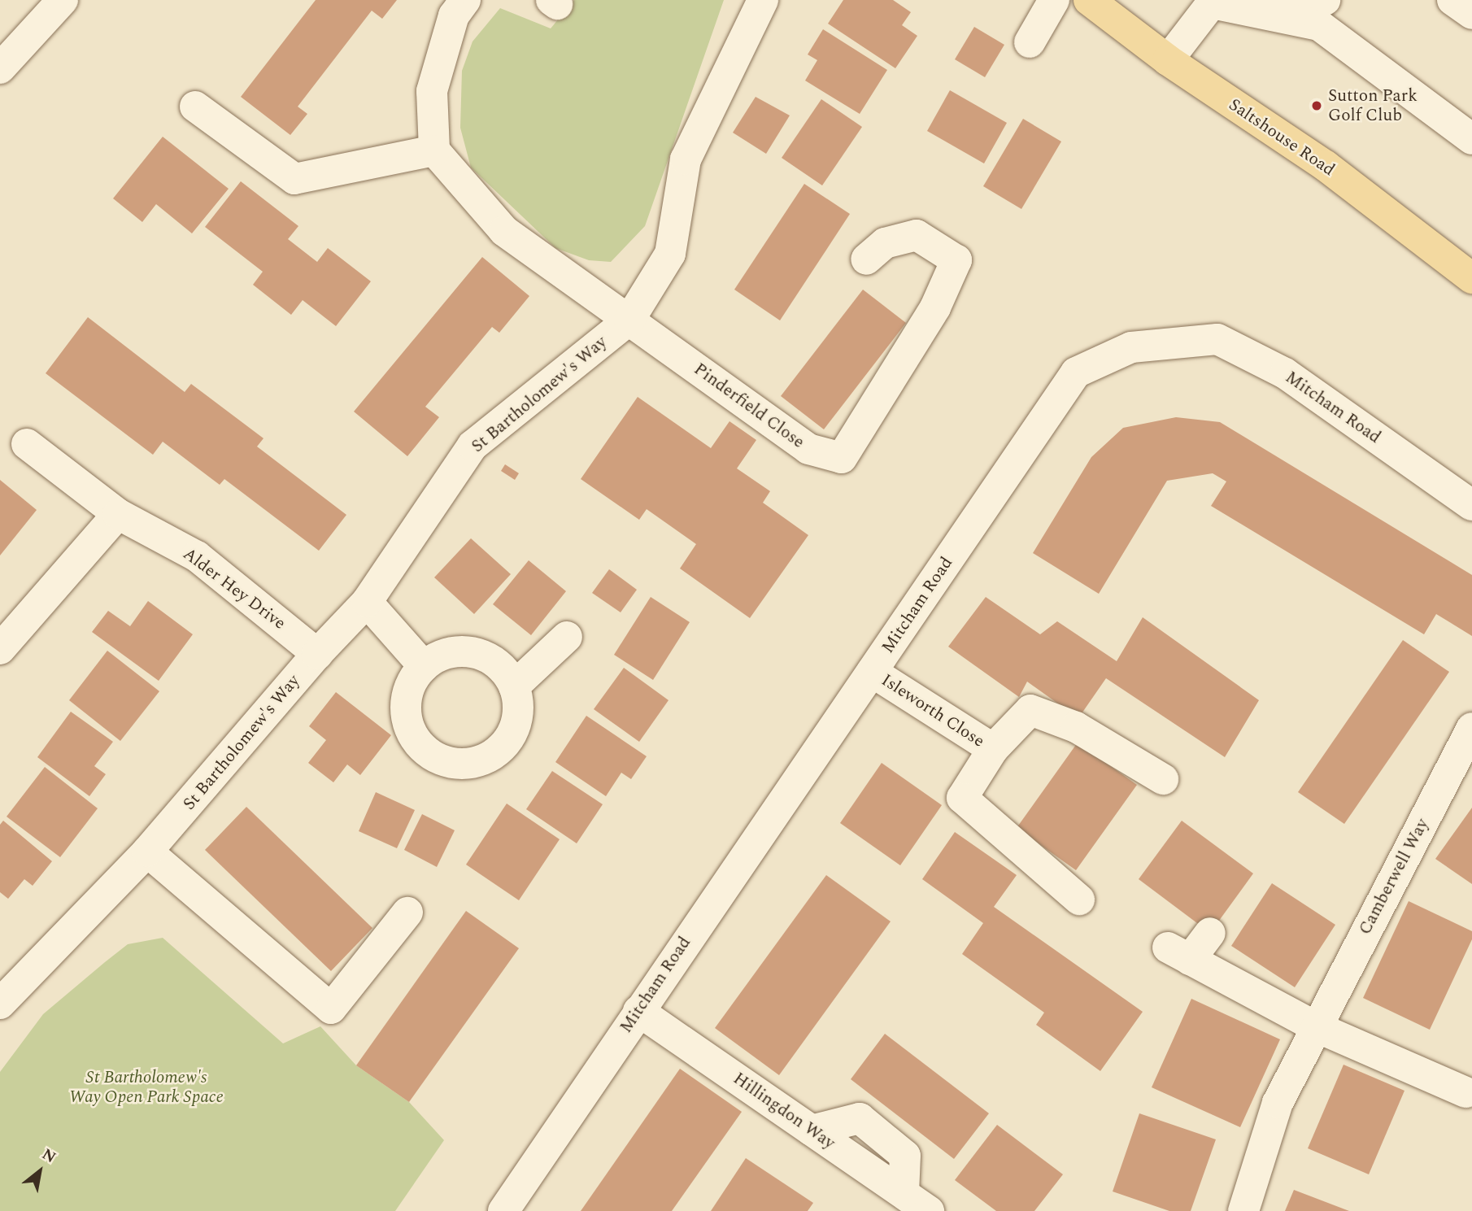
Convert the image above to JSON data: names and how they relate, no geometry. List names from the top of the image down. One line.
{"streets":{"main road":["Saltshouse Road"],"street":["St Bartholomew's Way","Pinderfield Close","Mitcham Road","Alder Hey Drive","Isleworth Close","Camberwell Way","Hillingdon Way"]},"crossings":[["St Bartholomew's Way","Pinderfield Close"],["St Bartholomew's Way","Alder Hey Drive"],["Mitcham Road","Isleworth Close"],["Mitcham Road","Hillingdon Way"]],"parks":["St Bartholomew's Way Open Park Space"],"places":["Sutton Park Golf Club"],"north":"top right"}
